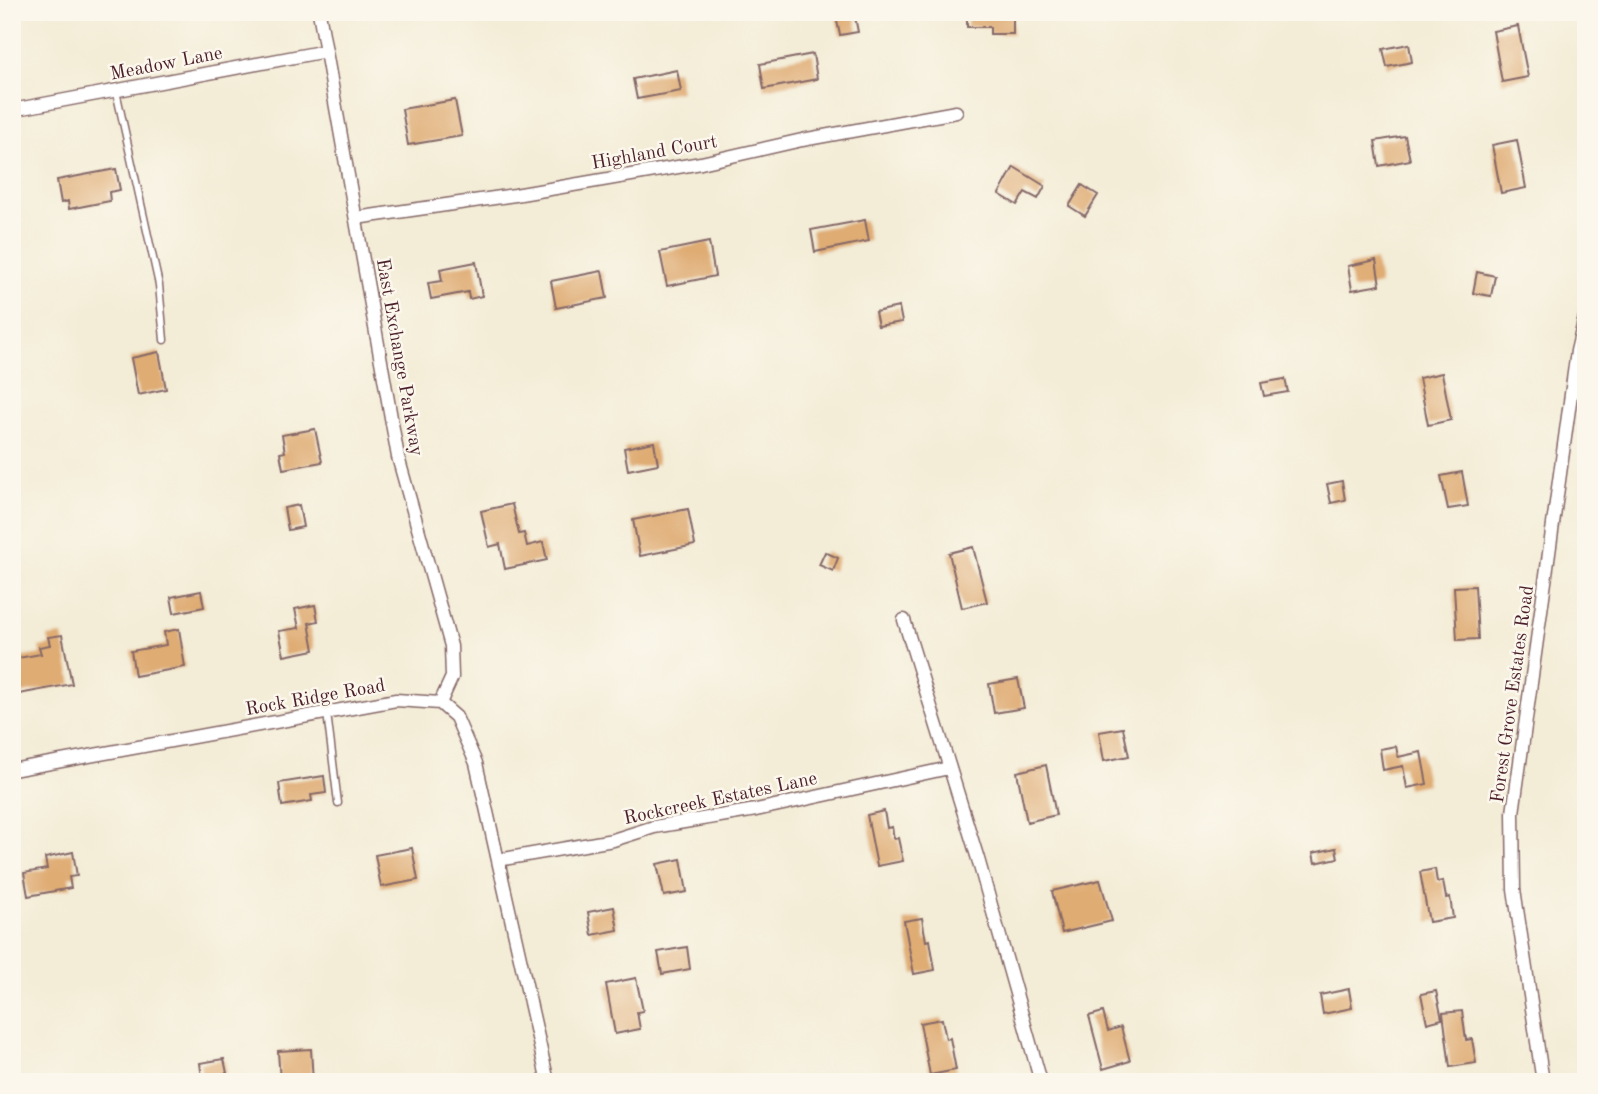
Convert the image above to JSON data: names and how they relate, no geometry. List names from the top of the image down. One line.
{"streets":{"street":["Meadow Lane","Highland Court","East Exchange Parkway","Forest Grove Estates Road","Rock Ridge Road","Rockcreek Estates Lane"]},"crossings":[["Meadow Lane","East Exchange Parkway"],["Highland Court","East Exchange Parkway"],["East Exchange Parkway","Rock Ridge Road"]]}
